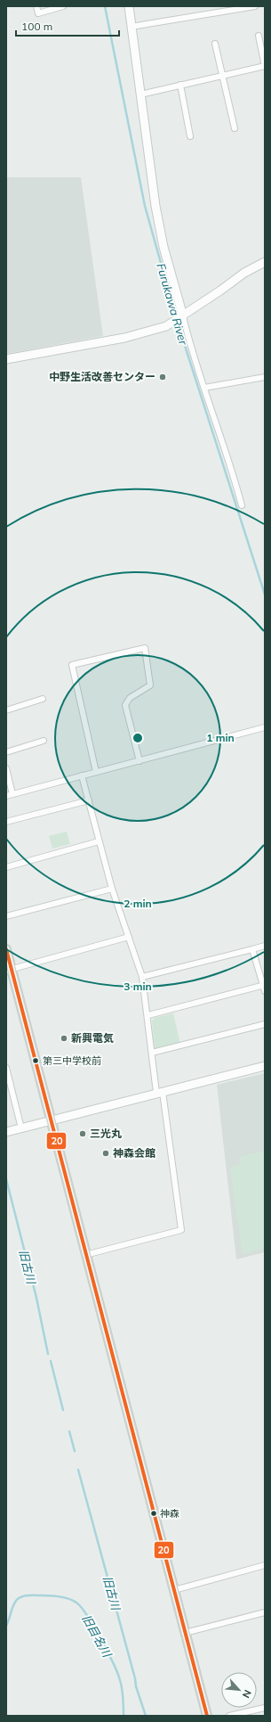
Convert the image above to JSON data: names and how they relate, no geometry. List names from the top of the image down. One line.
{"water":["Furukawa River","旧古川","旧目名川"],"places":["中野生活改善センター","新興電気","第三中学校前","三光丸","神森会館","神森"],"lines":["transit line 20"],"scale_bar":"100 m","north":"bottom right","rings":["1 min","2 min","3 min"]}
